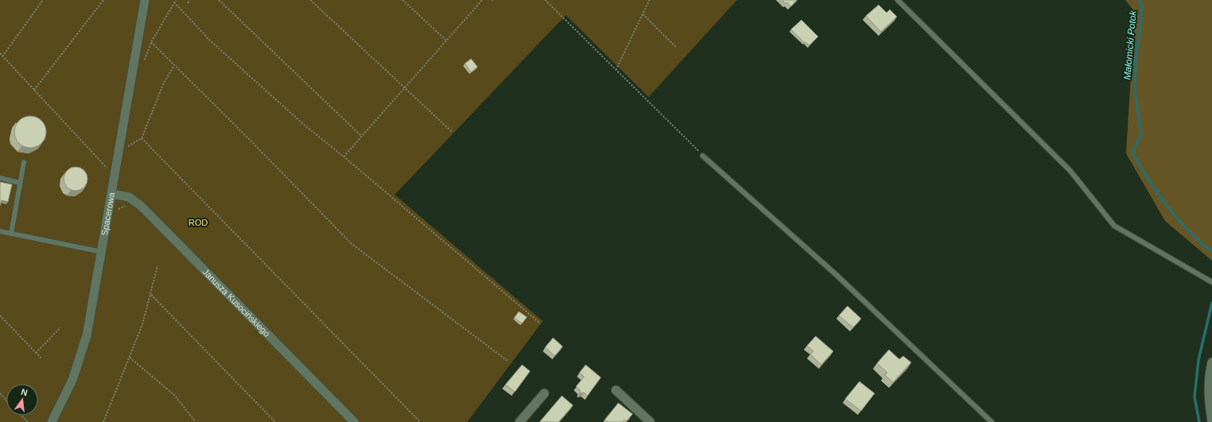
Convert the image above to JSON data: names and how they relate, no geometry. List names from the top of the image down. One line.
{"streets":{"street":["Spacerowa","Janusza Kusocińskiego"]},"crossings":[["Spacerowa","Janusza Kusocińskiego"]],"water":["Małomicki Potok"],"parks":["ROD"],"north":"top"}
